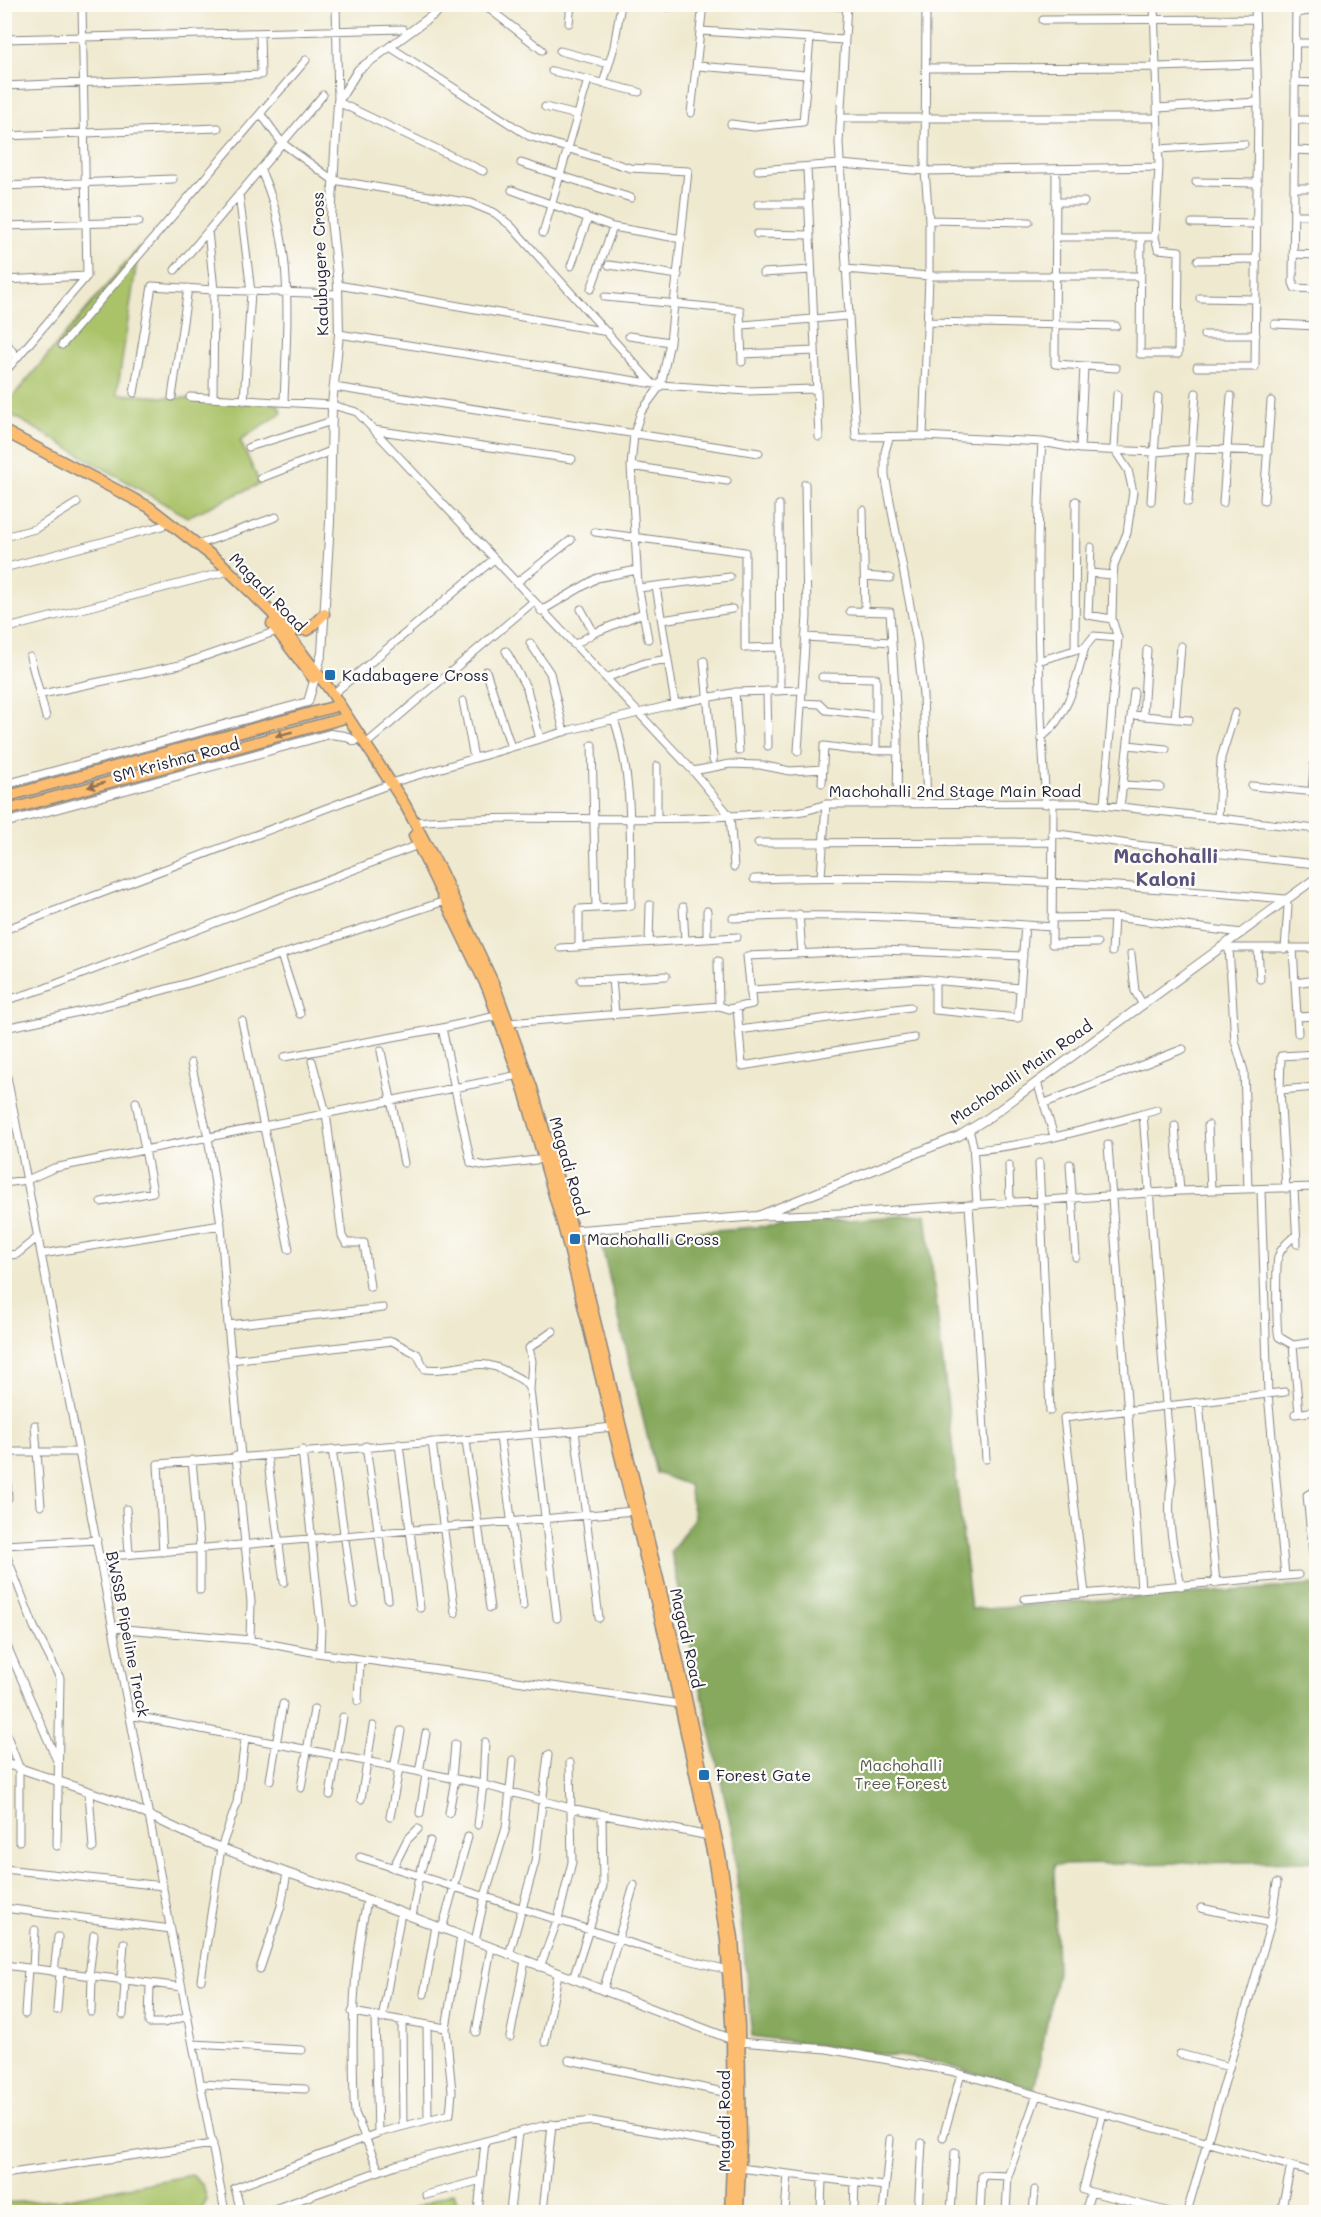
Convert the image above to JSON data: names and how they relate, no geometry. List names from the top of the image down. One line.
{"streets":{"main road":["Magadi Road","SM Krishna Road"],"street":["Kadubugere Cross","Machohalli 2nd Stage Main Road","Machohalli Main Road","BWSSB Pipeline Track"]},"crossings":[["Kadubugere Cross","Magadi Road"],["Kadubugere Cross","SM Krishna Road"],["Magadi Road","SM Krishna Road"],["Magadi Road","Machohalli 2nd Stage Main Road"],["Magadi Road","Machohalli Main Road"]],"districts":["Machohalli Kaloni"],"parks":["Machohalli Tree Forest"],"places":{"transit":["Kadabagere Cross","Machohalli Cross","Forest Gate"]}}
